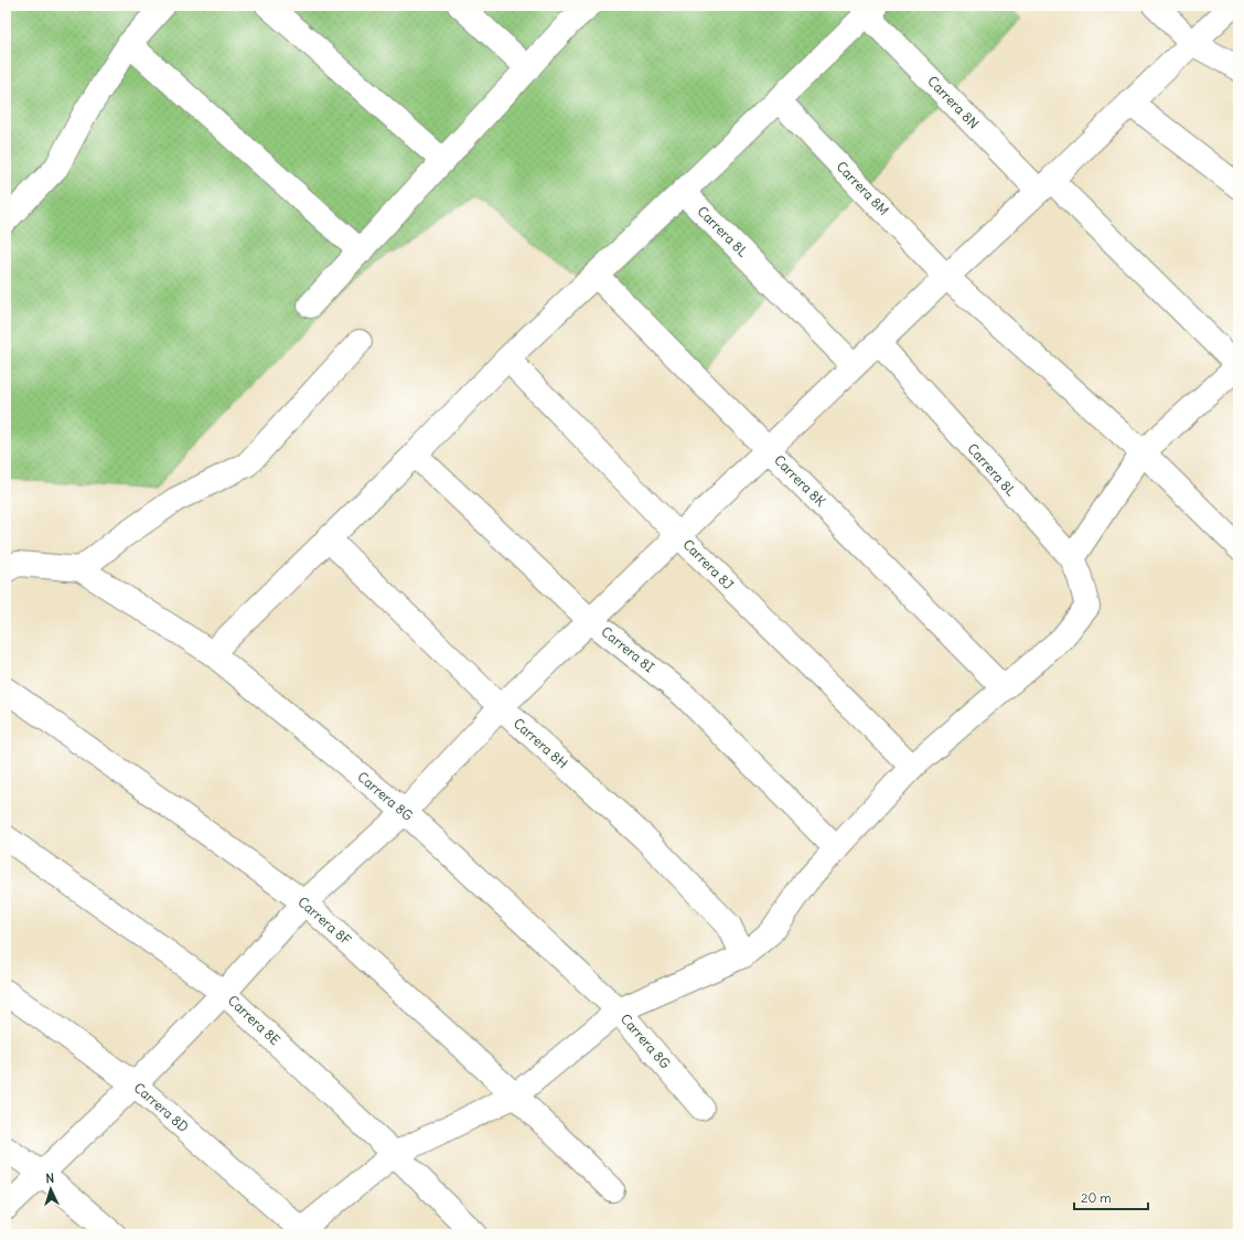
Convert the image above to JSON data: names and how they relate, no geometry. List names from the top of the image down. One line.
{"streets":{"street":["Carrera 8N","Carrera 8M","Carrera 8L","Carrera 8K","Carrera 8J","Carrera 8I","Carrera 8H","Carrera 8G","Carrera 8F","Carrera 8E","Carrera 8D"]},"crossings":[["Carrera 8L","Carrera 8K"]],"scale_bar":"20 m","north":"top"}
